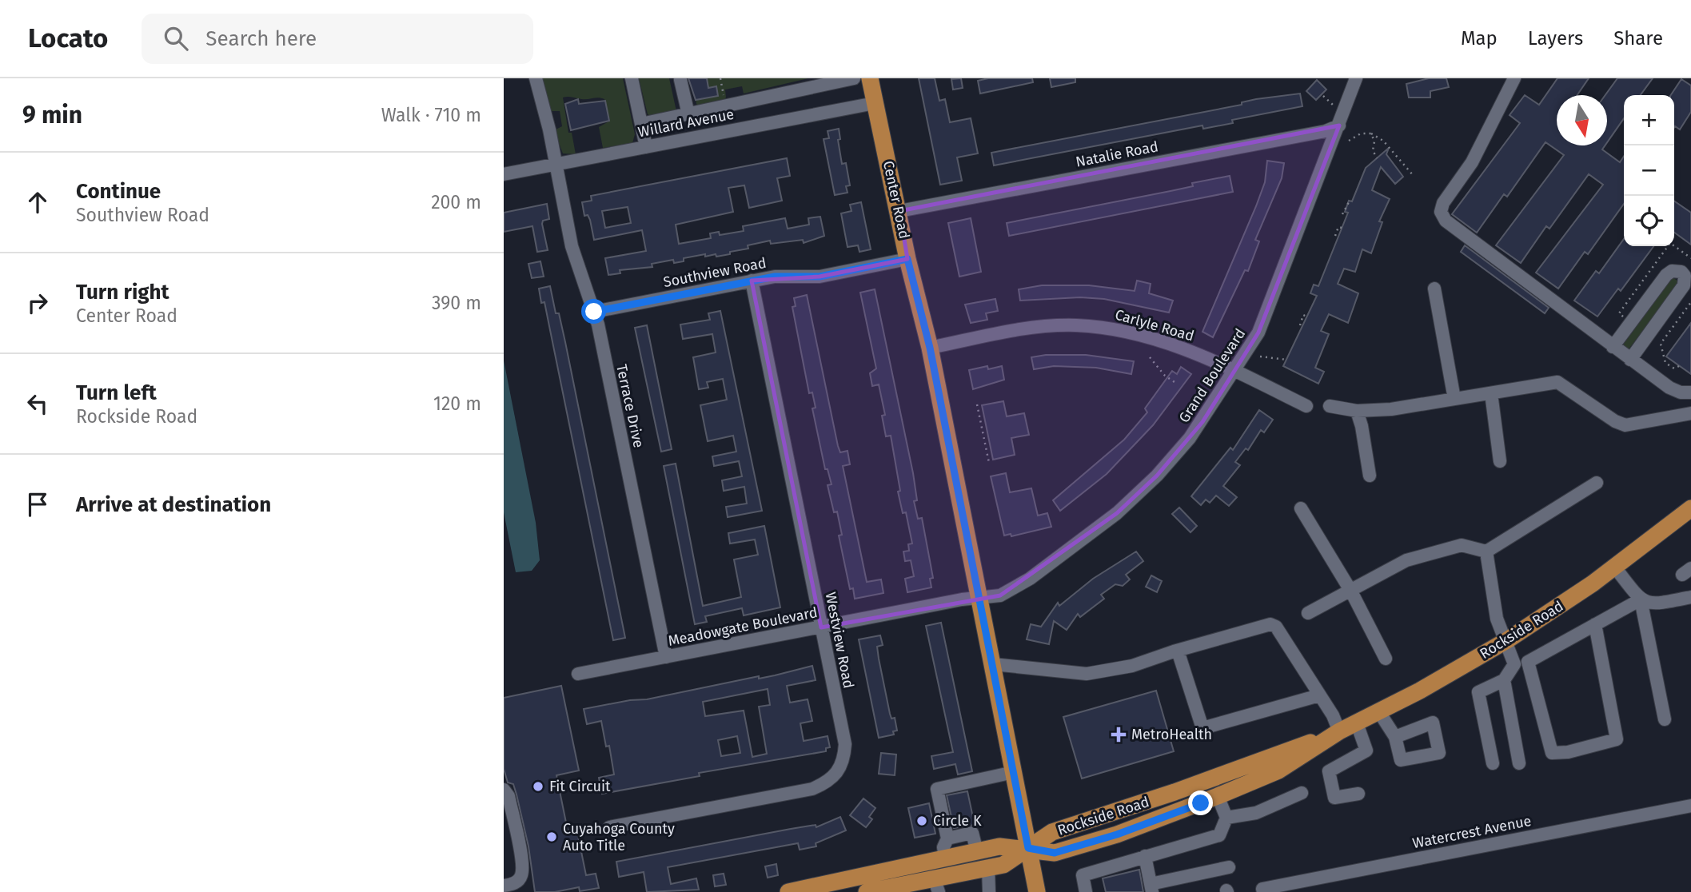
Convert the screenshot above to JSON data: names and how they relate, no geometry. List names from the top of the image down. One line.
{"streets":{"main road":["Center Road","Rockside Road"],"street":["Willard Avenue","Natalie Road","Southview Road","Carlyle Road","Grand Boulevard","Terrace Drive","Meadowgate Boulevard","Westview Road","Watercrest Avenue"]},"crossings":[["Willard Avenue","Center Road"],["Willard Avenue","Terrace Drive"],["Natalie Road","Center Road"],["Natalie Road","Grand Boulevard"],["Center Road","Southview Road"],["Center Road","Carlyle Road"],["Center Road","Grand Boulevard"],["Center Road","Meadowgate Boulevard"],["Center Road","Rockside Road"],["Southview Road","Terrace Drive"],["Southview Road","Westview Road"],["Carlyle Road","Grand Boulevard"],["Grand Boulevard","Meadowgate Boulevard"],["Terrace Drive","Meadowgate Boulevard"],["Meadowgate Boulevard","Westview Road"]],"places":{"health":["MetroHealth"],"other":["Fit Circuit","Circle K","Cuyahoga County Auto Title"]},"north":"bottom","page":{"header":"Locato","search":"Search here","nav":["Map","Layers","Share"],"heading":["9 min","Walk · 710 m"],"map_buttons":["+","−"],"list":[["Continue","Southview Road","200 m"],["Turn right","Center Road","390 m"],["Turn left","Rockside Road","120 m"],"Arrive at destination"]}}
